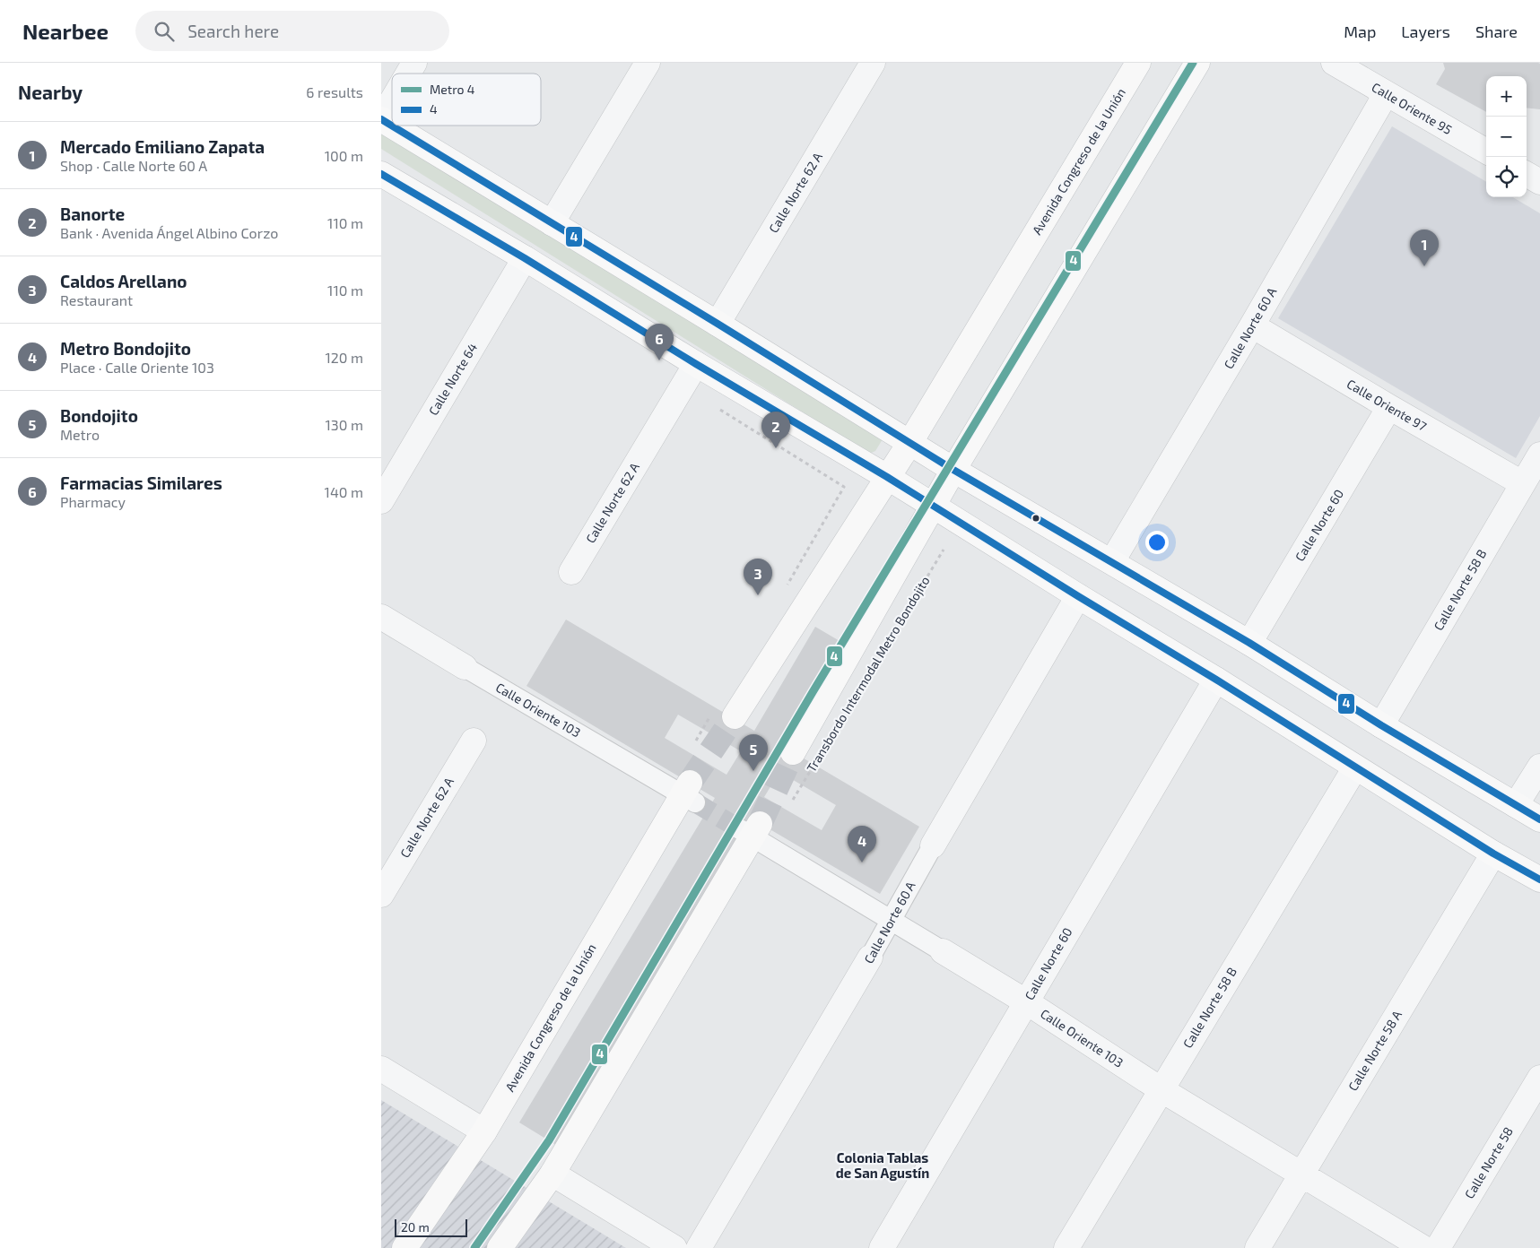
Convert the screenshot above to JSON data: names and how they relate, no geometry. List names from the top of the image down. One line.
{"streets":{"main road":["Avenida Congreso de la Unión"],"street":["Calle Oriente 95","Calle Norte 62 A","Calle Norte 60 A","Calle Norte 64","Calle Oriente 97","Calle Norte 60","Calle Norte 58 B","Calle Oriente 103","Calle Norte 58 A","Calle Norte 58"],"path":["Transbordo Intermodal Metro Bondojito"]},"crossings":[["Calle Oriente 95","Calle Norte 60 A"],["Avenida Congreso de la Unión","Calle Oriente 103"],["Calle Norte 60 A","Calle Oriente 97"],["Calle Norte 60 A","Calle Oriente 103"],["Calle Oriente 97","Calle Norte 60"],["Calle Oriente 97","Calle Norte 58 B"],["Calle Norte 60","Calle Oriente 103"],["Calle Norte 58 B","Calle Oriente 103"],["Calle Oriente 103","Calle Norte 58 A"]],"districts":["Colonia Tablas de San Agustín"],"lines":["metro line 4","transit line 4"],"legend":["Metro 4","4"],"scale_bar":"20 m","page":{"header":"Nearbee","search":"Search here","nav":["Map","Layers","Share"],"heading":["Nearby","6 results"],"map_buttons":["+","−"],"list":[{"mark":"1","name":"Mercado Emiliano Zapata","note":"Shop · Calle Norte 60 A","value":"100 m"},{"mark":"2","name":"Banorte","note":"Bank · Avenida Ángel Albino Corzo","value":"110 m"},{"mark":"3","name":"Caldos Arellano","note":"Restaurant","value":"110 m"},{"mark":"4","name":"Metro Bondojito","note":"Place · Calle Oriente 103","value":"120 m"},{"mark":"5","name":"Bondojito","note":"Metro","value":"130 m"},{"mark":"6","name":"Farmacias Similares","note":"Pharmacy","value":"140 m"}],"pins":["1","6","2","3","5","4"],"scale":"20 m"}}
